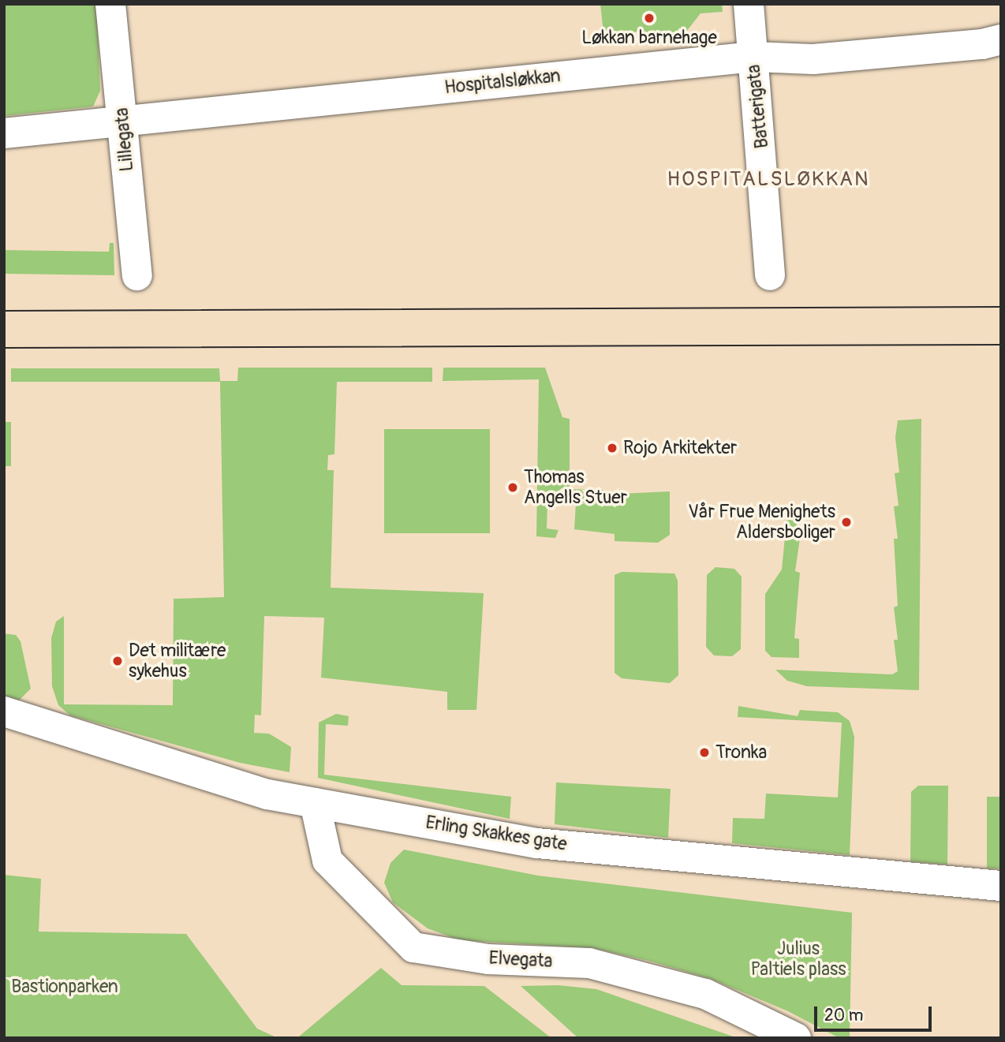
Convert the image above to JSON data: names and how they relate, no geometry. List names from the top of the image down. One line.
{"streets":{"street":["Hospitalsløkkan","Batterigata","Lillegata","Erling Skakkes gate","Elvegata"]},"crossings":[["Hospitalsløkkan","Batterigata"],["Hospitalsløkkan","Lillegata"],["Erling Skakkes gate","Elvegata"]],"districts":["HOSPITALSLØKKAN"],"parks":["Julius Paltiels plass","Bastionparken"],"places":["Løkkan barnehage","Rojo Arkitekter","Thomas Angells Stuer","Vår Frue Menighets Aldersboliger","Det militære sykehus","Tronka"],"scale_bar":"20 m"}
